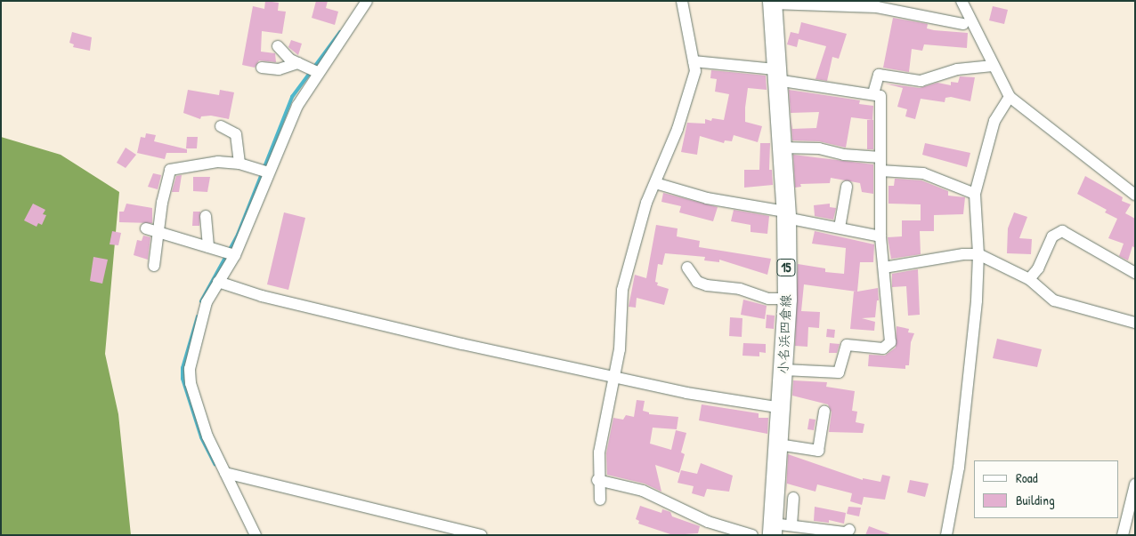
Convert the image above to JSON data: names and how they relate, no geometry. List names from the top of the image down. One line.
{"streets":{"main road":["15","小名浜四倉線"]},"legend":["Road","Building"]}
